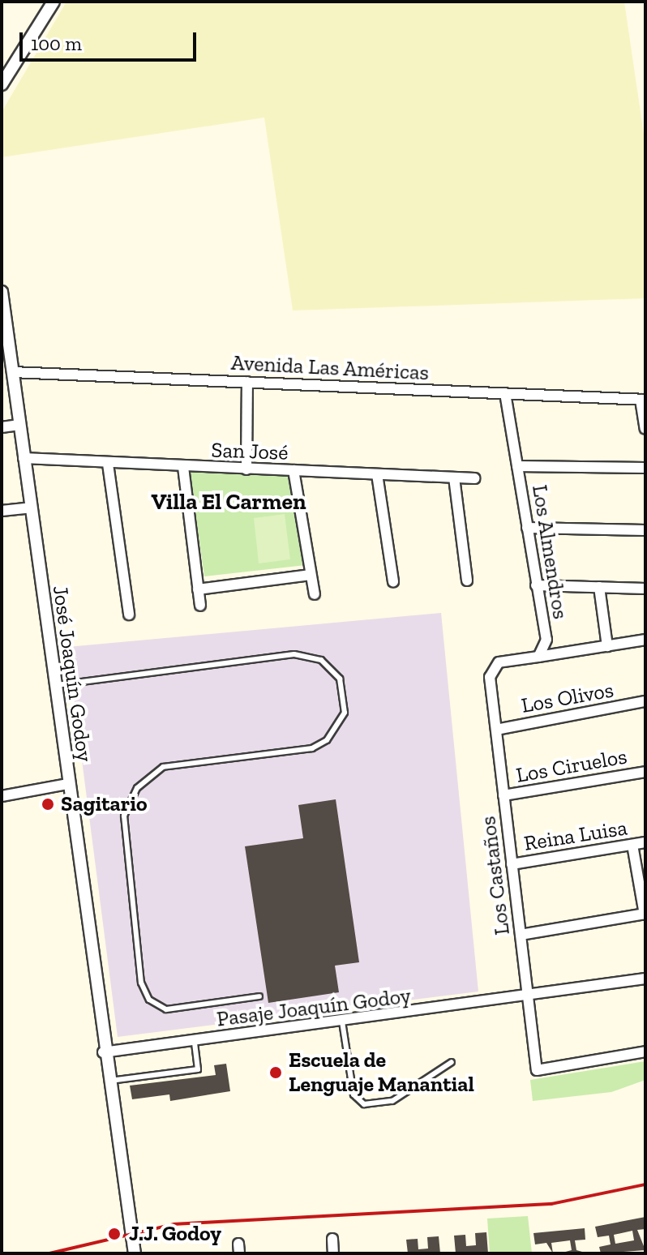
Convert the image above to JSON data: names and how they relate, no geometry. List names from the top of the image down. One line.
{"streets":{"street":["Avenida Las Américas","San José","Los Almendros","José Joaquín Godoy","Los Olivos","Los Ciruelos","Reina Luisa","Los Castaños","Pasaje Joaquín Godoy"]},"crossings":[["Avenida Las Américas","Los Almendros"],["Avenida Las Américas","José Joaquín Godoy"],["San José","José Joaquín Godoy"],["Los Almendros","Los Castaños"],["José Joaquín Godoy","Pasaje Joaquín Godoy"],["Los Olivos","Los Castaños"],["Los Ciruelos","Los Castaños"],["Reina Luisa","Los Castaños"],["Los Castaños","Pasaje Joaquín Godoy"]],"districts":["Villa El Carmen"],"places":["Sagitario","Escuela de Lenguaje Manantial","J.J. Godoy"],"scale_bar":"100 m"}
